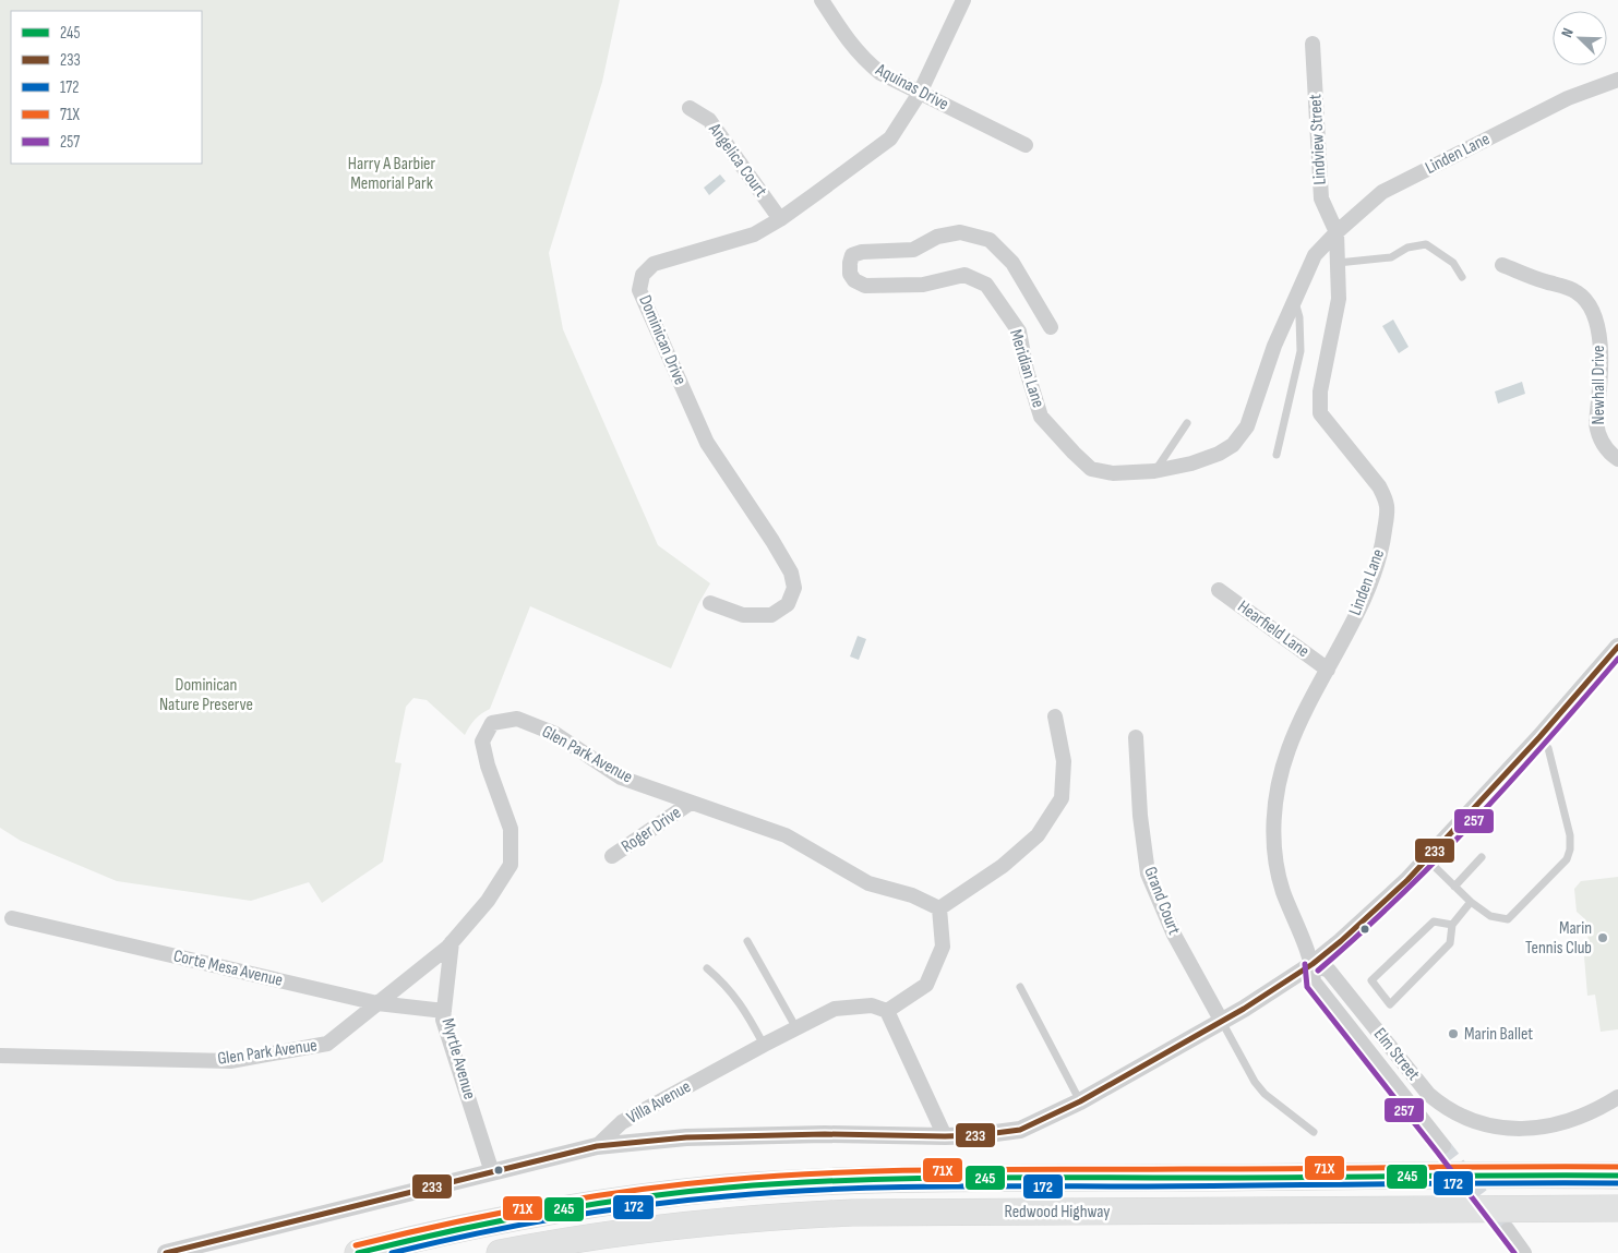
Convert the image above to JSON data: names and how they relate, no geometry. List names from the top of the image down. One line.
{"streets":{"highway":["Redwood Highway"],"street":["Aquinas Drive","Lindview Street","Linden Lane","Angelica Court","Dominican Drive","Meridian Lane","Newhall Drive","Hearfield Lane","Glen Park Avenue","Roger Drive","Grand Court","Corte Mesa Avenue","Elm Street","Myrtle Avenue","Villa Avenue"]},"crossings":[["Aquinas Drive","Dominican Drive"],["Lindview Street","Linden Lane"],["Lindview Street","Meridian Lane"],["Linden Lane","Meridian Lane"],["Linden Lane","Hearfield Lane"],["Linden Lane","Elm Street"],["Angelica Court","Dominican Drive"],["Glen Park Avenue","Roger Drive"],["Glen Park Avenue","Corte Mesa Avenue"],["Glen Park Avenue","Myrtle Avenue"],["Corte Mesa Avenue","Myrtle Avenue"],["Myrtle Avenue","Villa Avenue"]],"parks":["Harry A Barbier Memorial Park","Dominican Nature Preserve"],"places":["Marin Tennis Club","Marin Ballet"],"lines":["transit line 233","transit line 257","transit line 71X","transit line 245","transit line 172"],"legend":["245","233","172","71X","257"],"north":"top left"}
